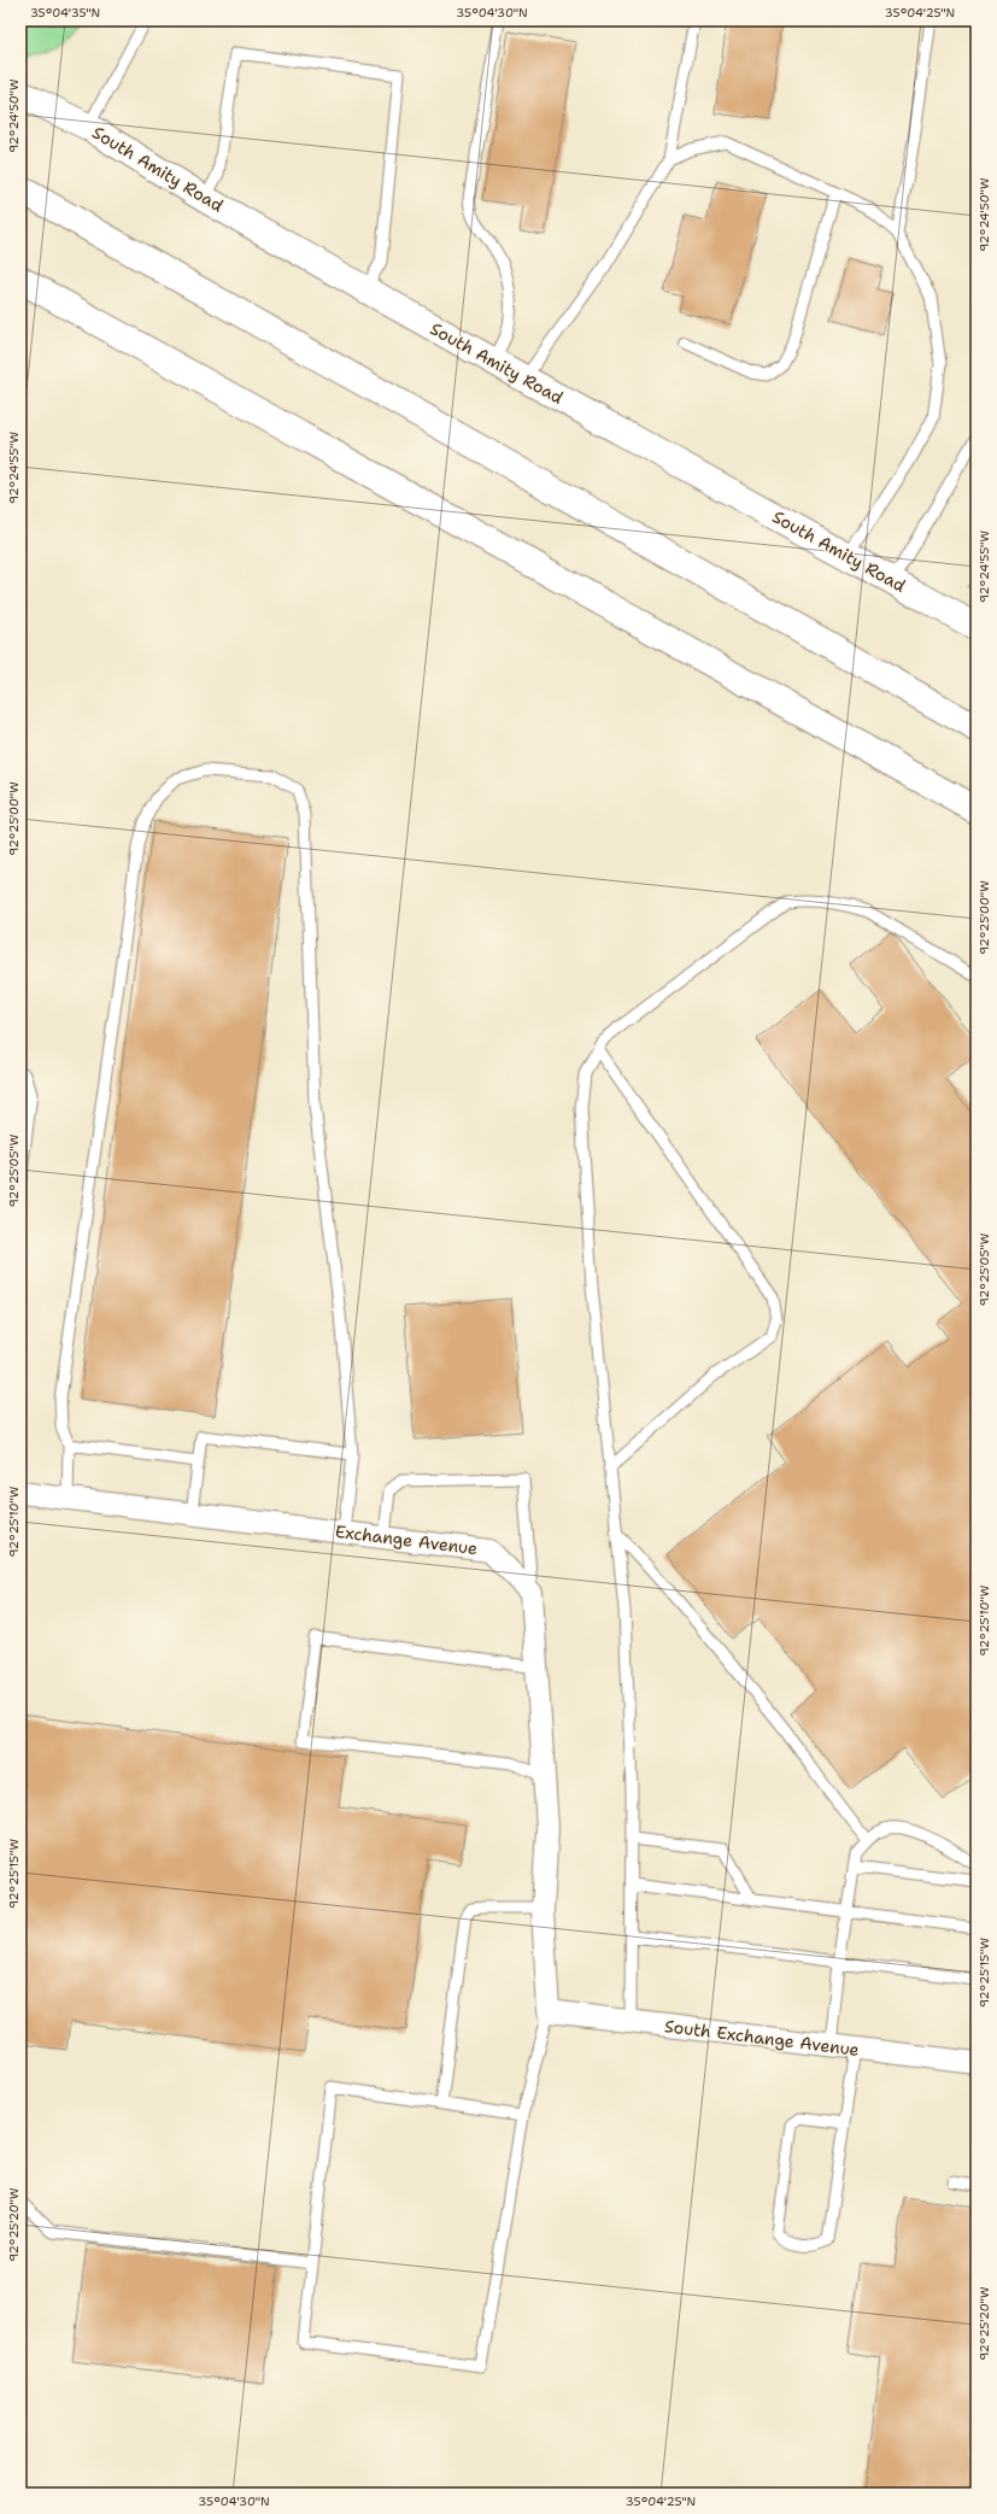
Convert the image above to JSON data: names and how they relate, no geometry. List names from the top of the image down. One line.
{"streets":{"main road":["South Amity Road"],"street":["Exchange Avenue","South Exchange Avenue"]},"coordinates":["35°04'35\"N","35°04'30\"N","35°04'25\"N","92°24'50\"W","92°24'55\"W","92°25'00\"W","92°25'05\"W","92°25'10\"W","92°25'15\"W","92°25'20\"W"]}
